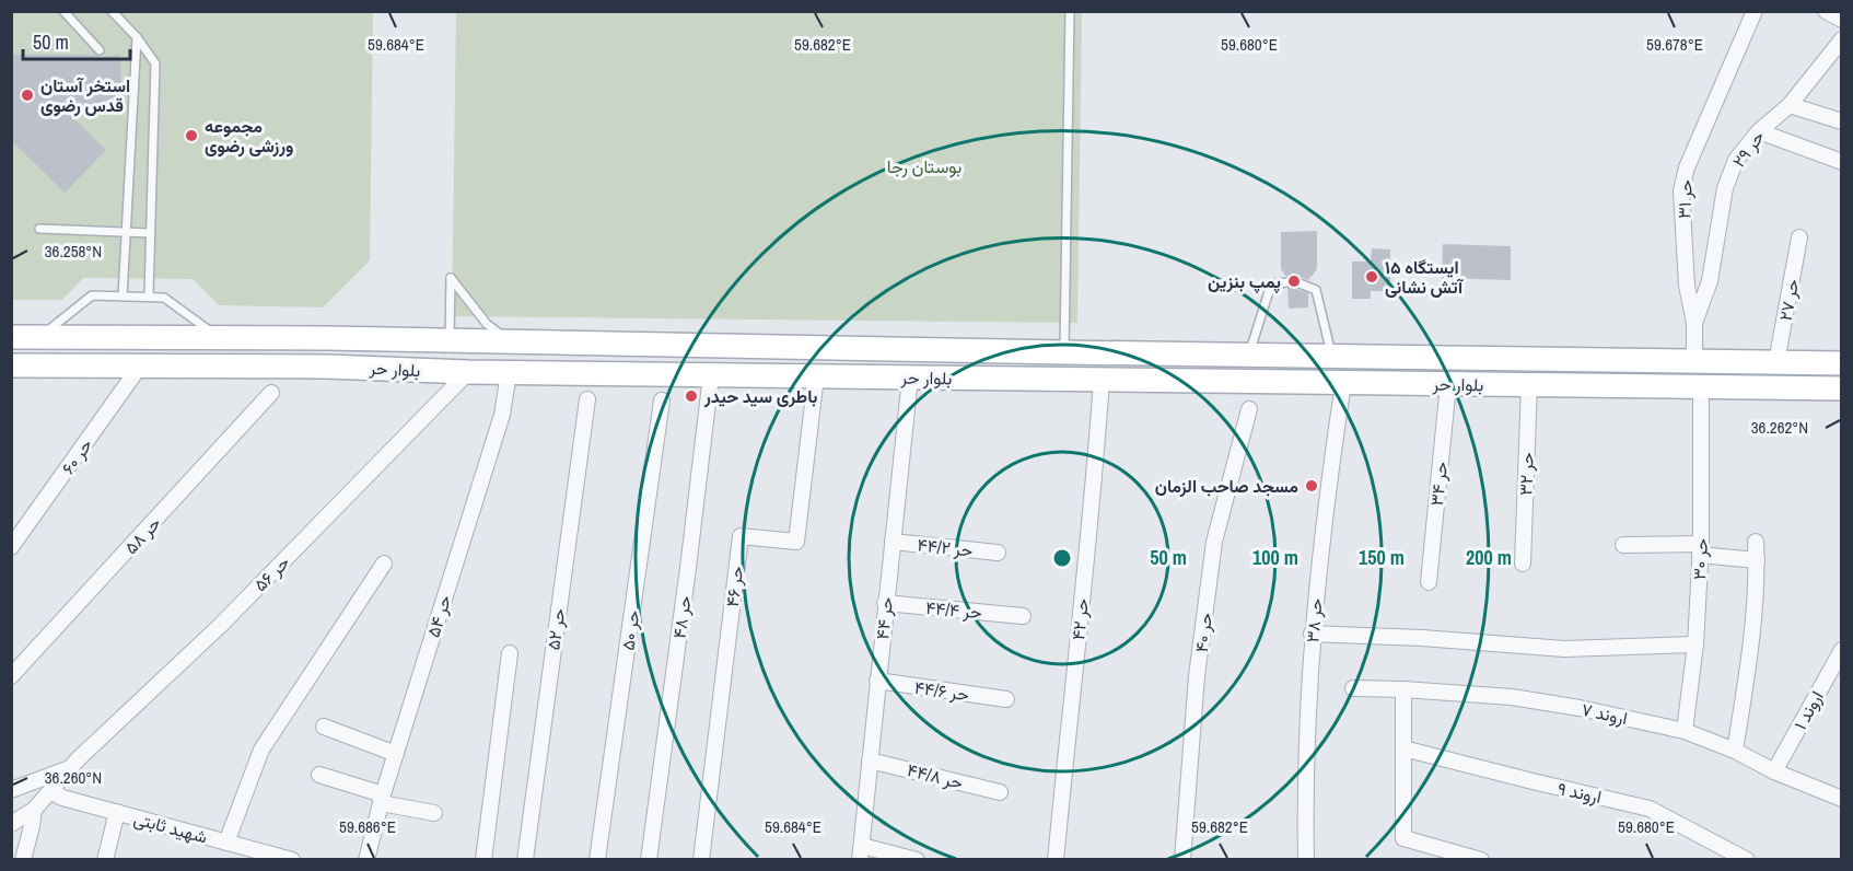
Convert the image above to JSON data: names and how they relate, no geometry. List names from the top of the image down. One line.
{"streets":{"main road":["بلوار حر"],"street":["حر ۲۹","حر ۳۱","حر ۲۷","حر ۶۰","حر ۳۲","حر ۳۴","حر ۵۸","حر ۴۴/۲","حر ۳۰","حر ۵۶","حر ۴۶","حر ۴۴/۴","حر ۵۴","حر ۴۸","حر ۴۴","حر ۴۲","حر ۳۸","حر ۵۲","حر ۵۰","حر ۴۰","حر ۴۴/۶","اروند ۱","اروند ۷","حر ۴۴/۸","اروند ۹","شهید ثابتی"]},"crossings":[["حر ۲۹","حر ۳۱"],["حر ۳۱","بلوار حر"],["حر ۲۷","بلوار حر"],["بلوار حر","حر ۶۰"],["بلوار حر","حر ۳۲"],["بلوار حر","حر ۳۴"],["بلوار حر","حر ۳۰"],["بلوار حر","حر ۵۶"],["بلوار حر","حر ۴۶"],["بلوار حر","حر ۵۴"],["بلوار حر","حر ۴۸"],["بلوار حر","حر ۴۴"],["بلوار حر","حر ۴۲"],["بلوار حر","حر ۳۸"],["حر ۴۴/۲","حر ۴۴"],["حر ۳۰","اروند ۷"],["حر ۵۶","شهید ثابتی"],["حر ۴۴/۴","حر ۴۴"],["حر ۴۴","حر ۴۴/۶"],["حر ۴۴","حر ۴۴/۸"],["اروند ۱","اروند ۷"]],"parks":["بوستان رجا"],"places":["استخر آستان قدس رضوی","مجموعه ورزشی رضوی","ایستگاه ۱۵ آتش نشانی","پمپ بنزین","باطری سید حیدر","مسجد صاحب الزمان"],"scale_bar":"50 m","coordinates":["59.684°E","59.682°E","59.680°E","59.678°E","36.258°N","36.262°N","36.260°N","59.686°E"],"rings":["50 m","100 m","150 m","200 m"]}
